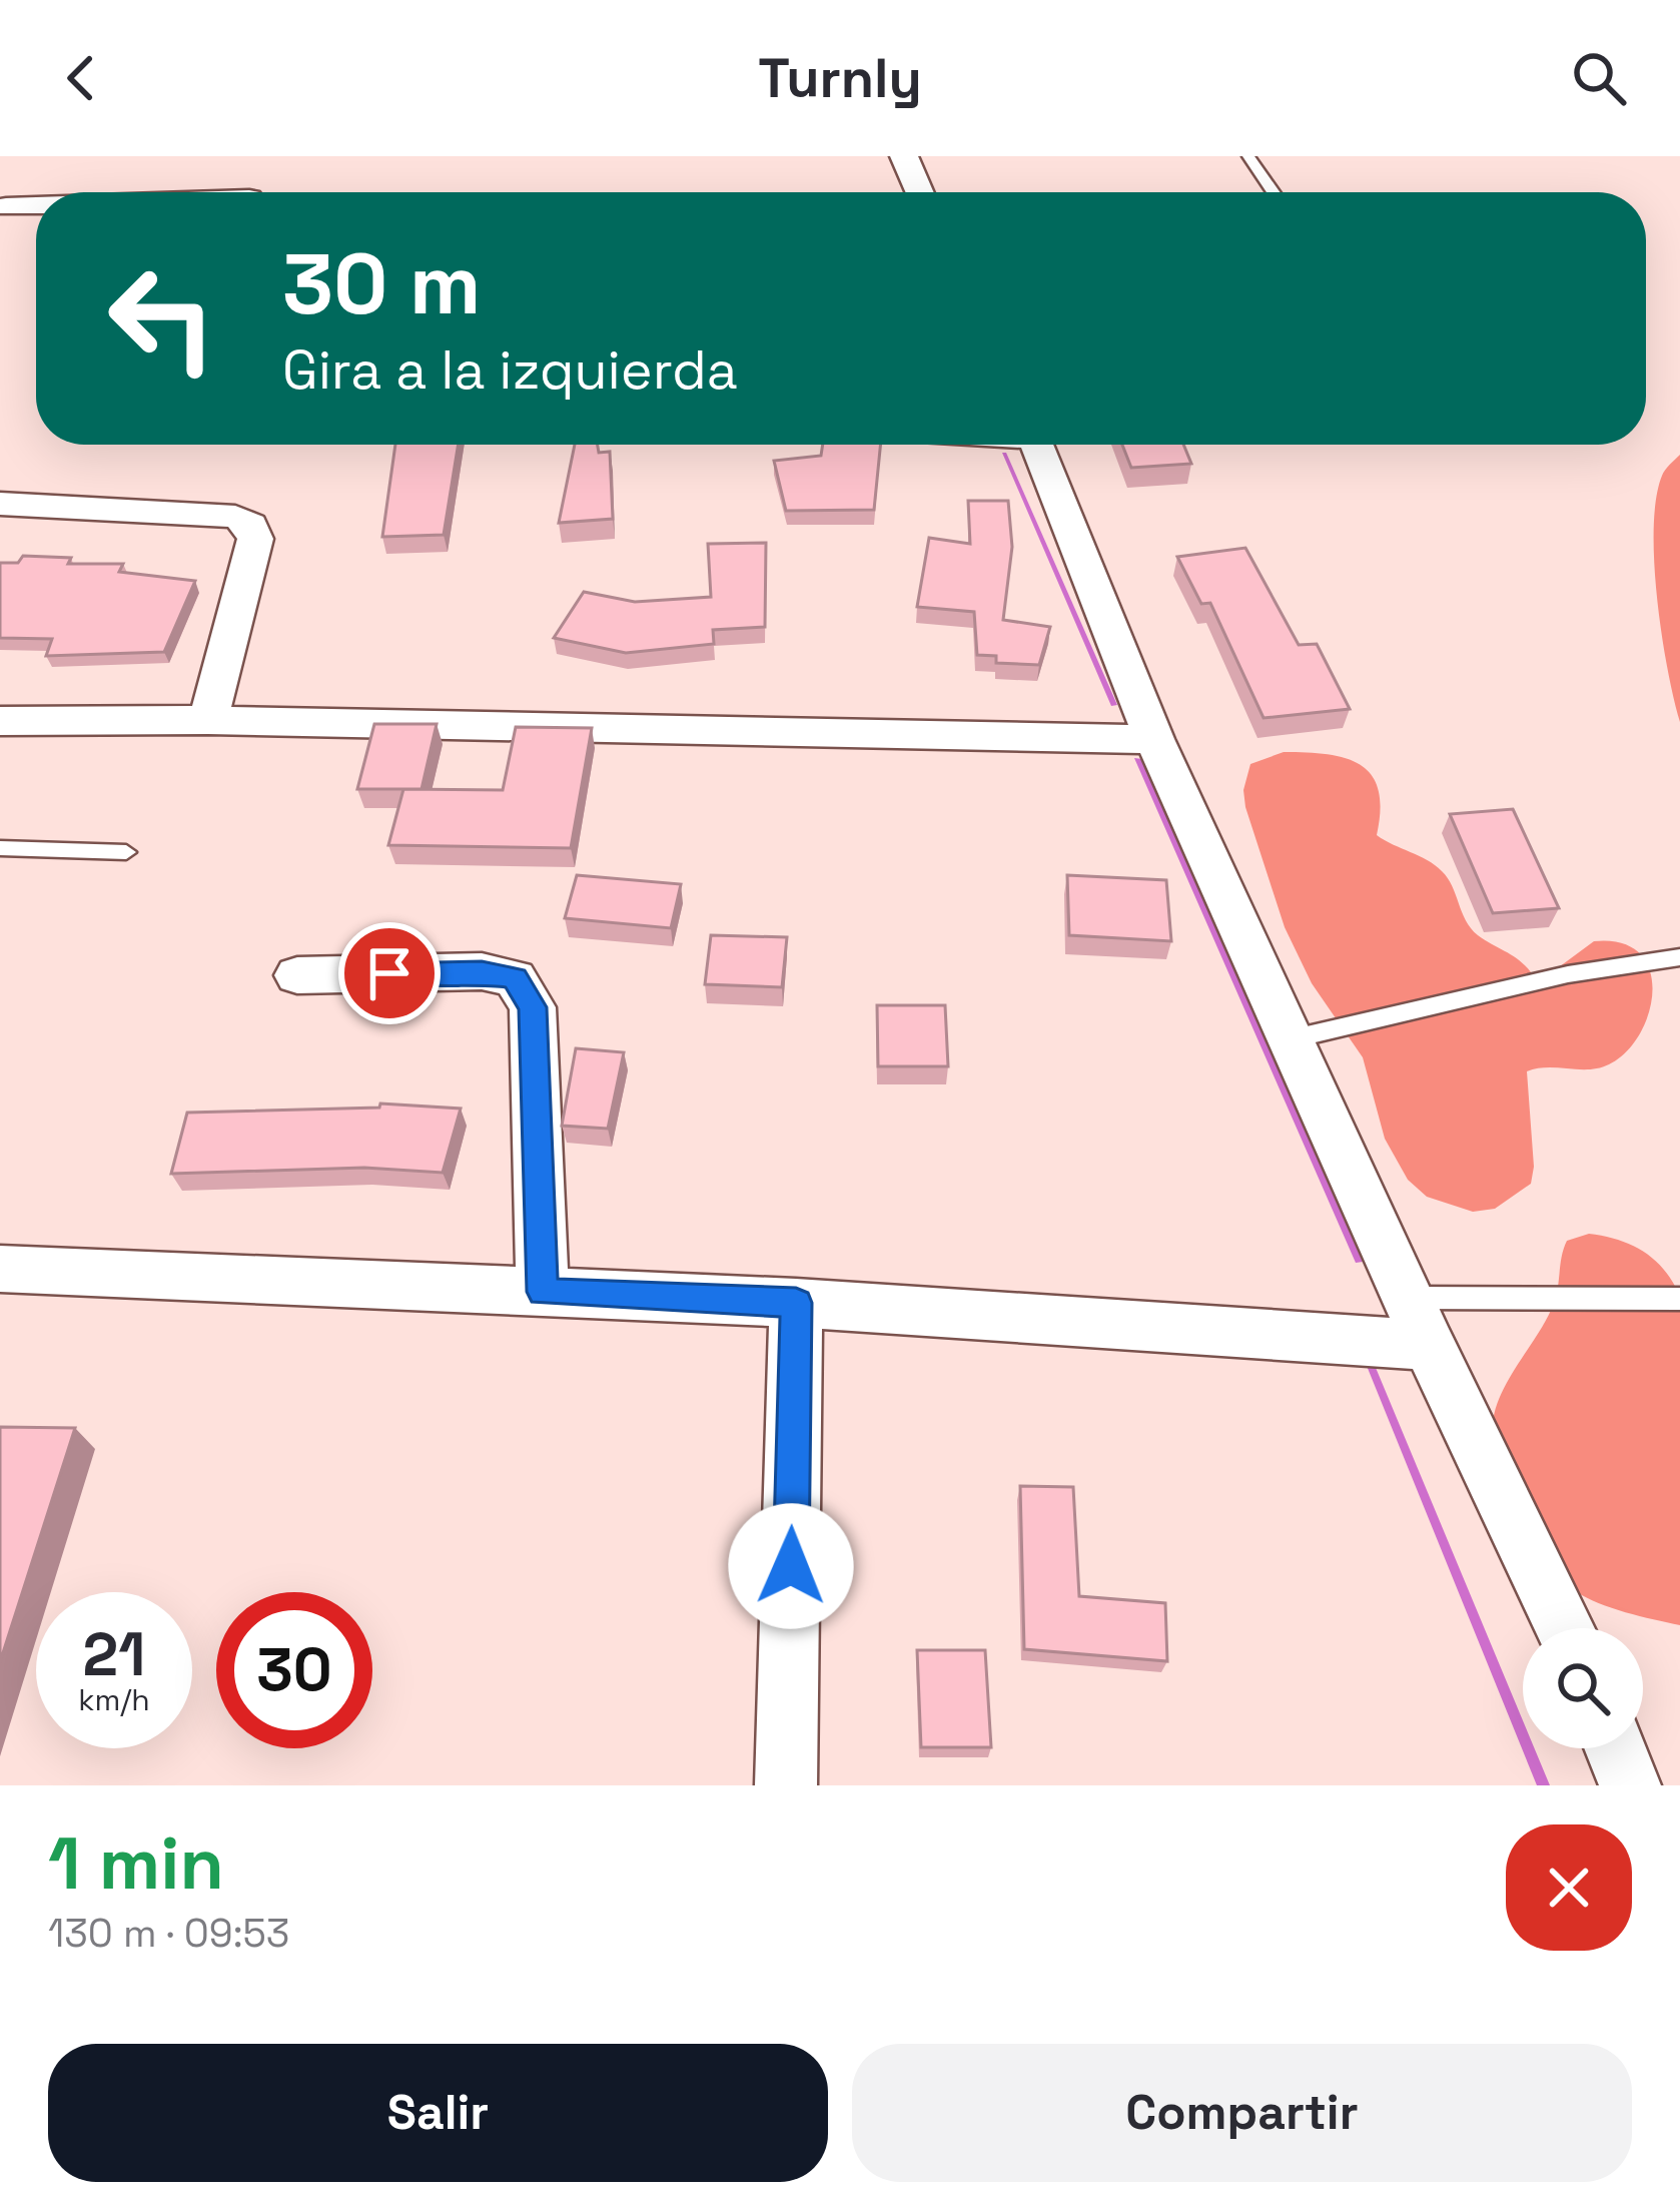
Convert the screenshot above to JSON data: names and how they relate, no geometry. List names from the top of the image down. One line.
{"page":{"header":"Turnly","turn":["30 m","Gira a la izquierda"],"speed":"21 km/h","limit":"30","heading":["1 min","130 m · 09:53"],"buttons":["Salir","Compartir"]}}
